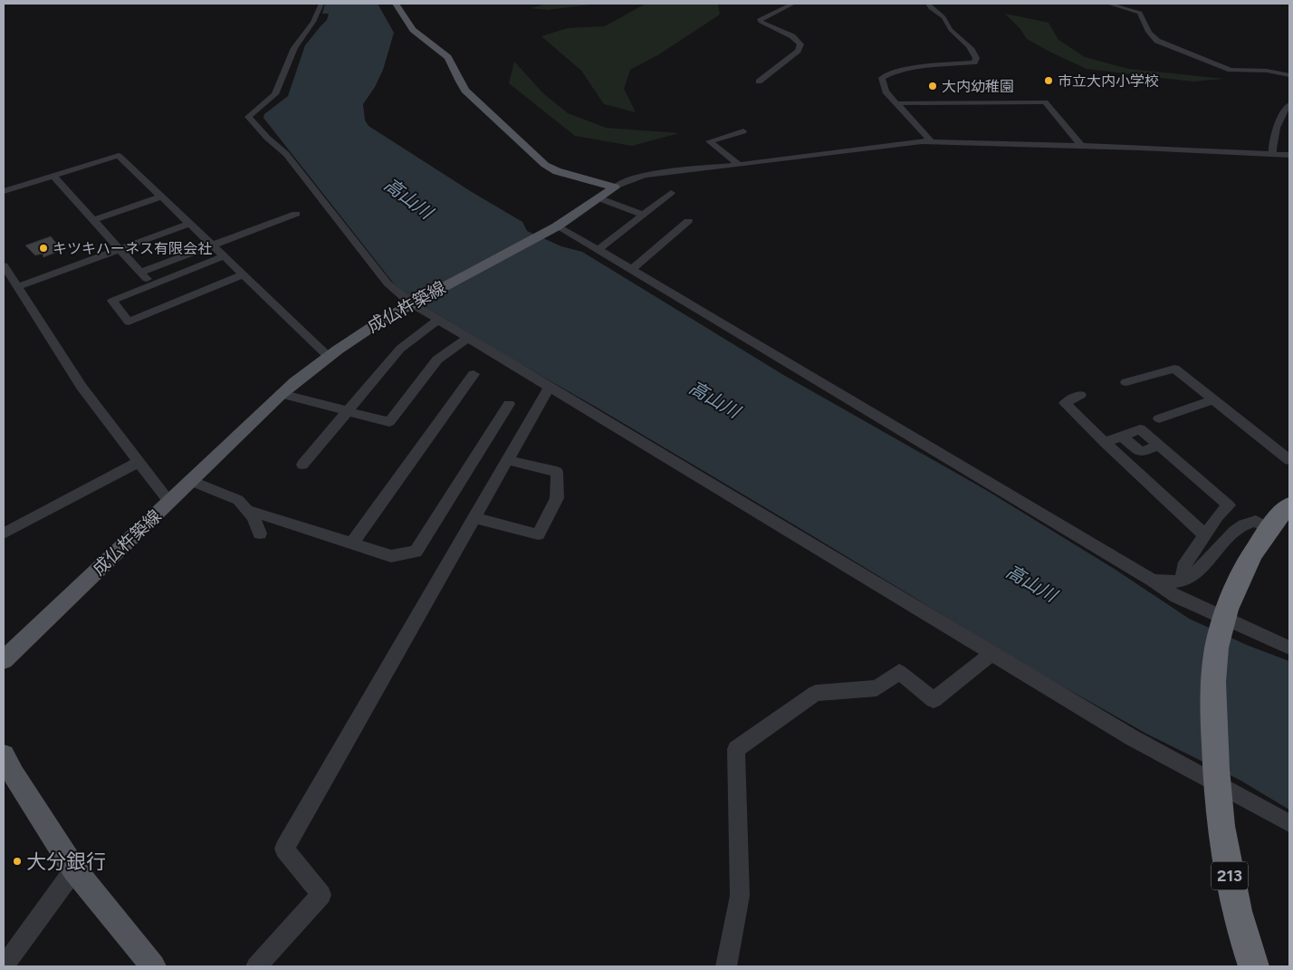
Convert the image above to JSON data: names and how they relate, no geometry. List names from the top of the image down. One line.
{"streets":{"highway":["213"],"main road":["成仏杵築線"]},"water":["高山川"],"places":["市立大内小学校","大内幼稚園","キツキハーネス有限会社","大分銀行"]}
